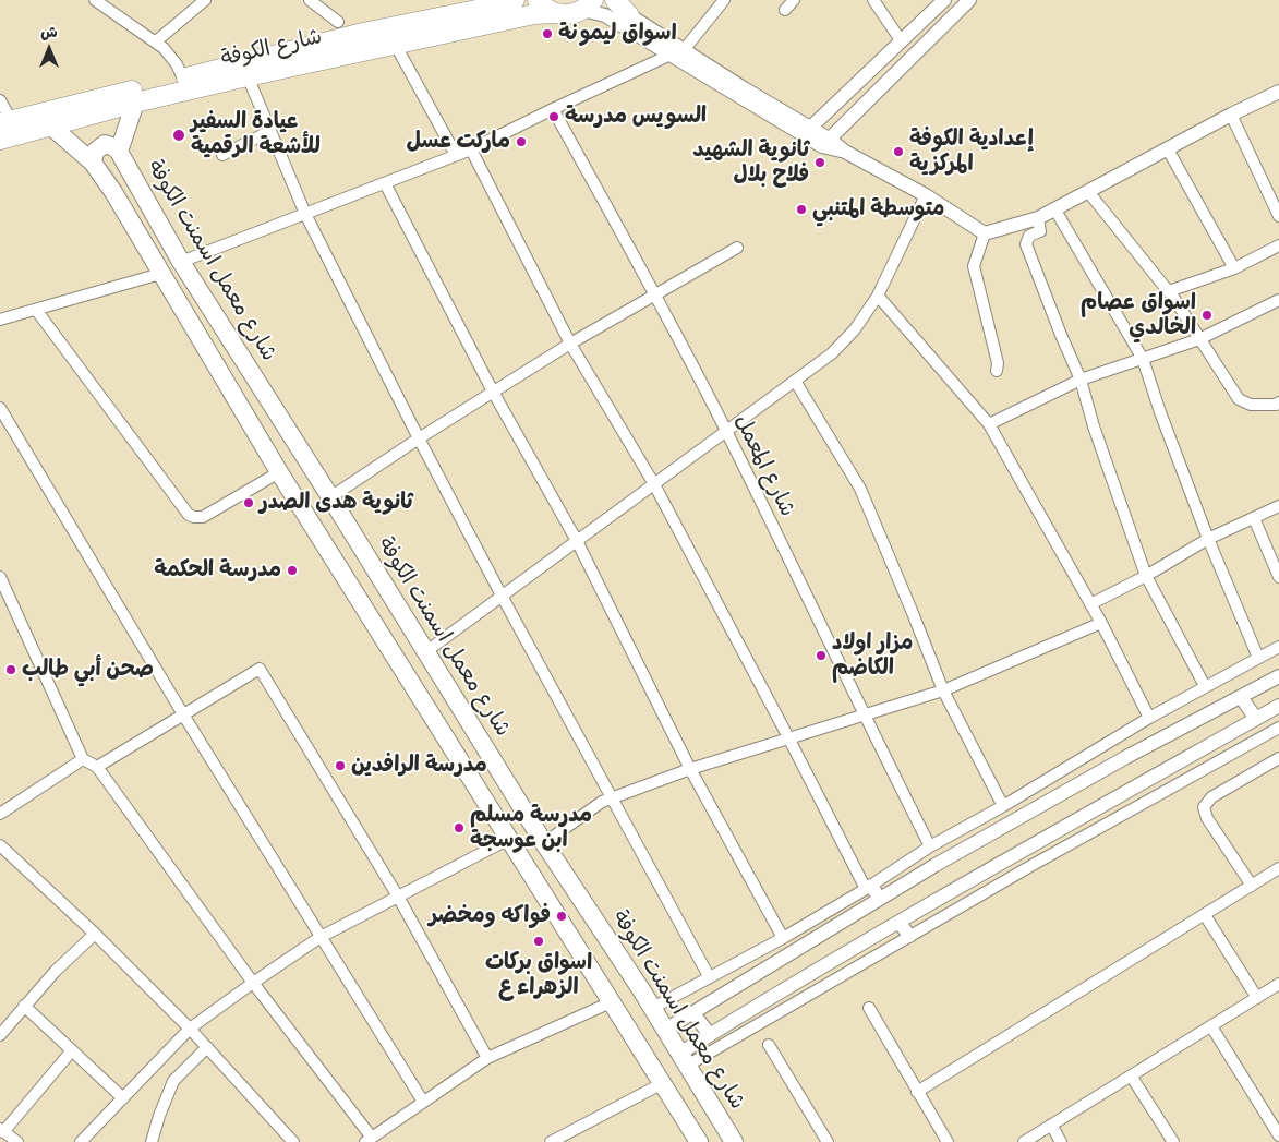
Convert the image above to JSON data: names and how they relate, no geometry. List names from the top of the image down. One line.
{"streets":{"highway":["شارع الكوفة"],"main road":["شارع معمل اسمنت الكوفة"],"street":["شارع المعمل"]},"places":["اسواق ليمونة","السويس مدرسة","عيادة السفير للأشعة الرقمية","ماركت عسل","إعدادية الكوفة المركزية","ثانوية الشهيد فلاح بلال","متوسطة المتنبي","اسواق عصام الخالدي","ثانوية هدى الصدر","مدرسة الحكمة","مزار اولاد الكاضم","صحن أبي طالب","مدرسة الرافدين","مدرسة مسلم ابن عوسجة","فواكه ومخضر","اسواق بركات الزهراء ع"],"north":"top"}
